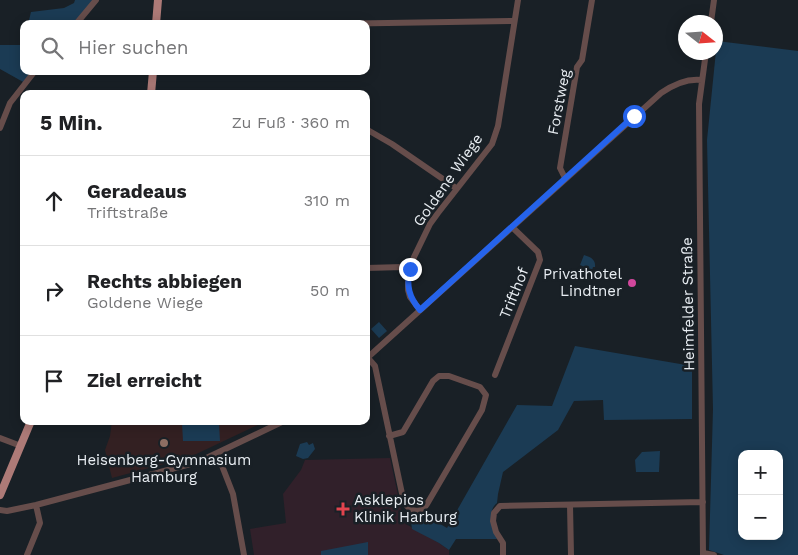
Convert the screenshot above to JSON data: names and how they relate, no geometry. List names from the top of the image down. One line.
{"streets":{"street":["Forstweg","Goldene Wiege","Trifthof","Heimfelder Straße"]},"places":{"other":["Privathotel Lindtner","Heisenberg-Gymnasium Hamburg"],"health":["Asklepios Klinik Harburg"]},"north":"right","page":{"search":"Hier suchen","heading":["5 Min.","Zu Fuß · 360 m"],"list":[["Geradeaus","Triftstraße","310 m"],["Rechts abbiegen","Goldene Wiege","50 m"],"Ziel erreicht"],"map_buttons":["+","−"]}}
